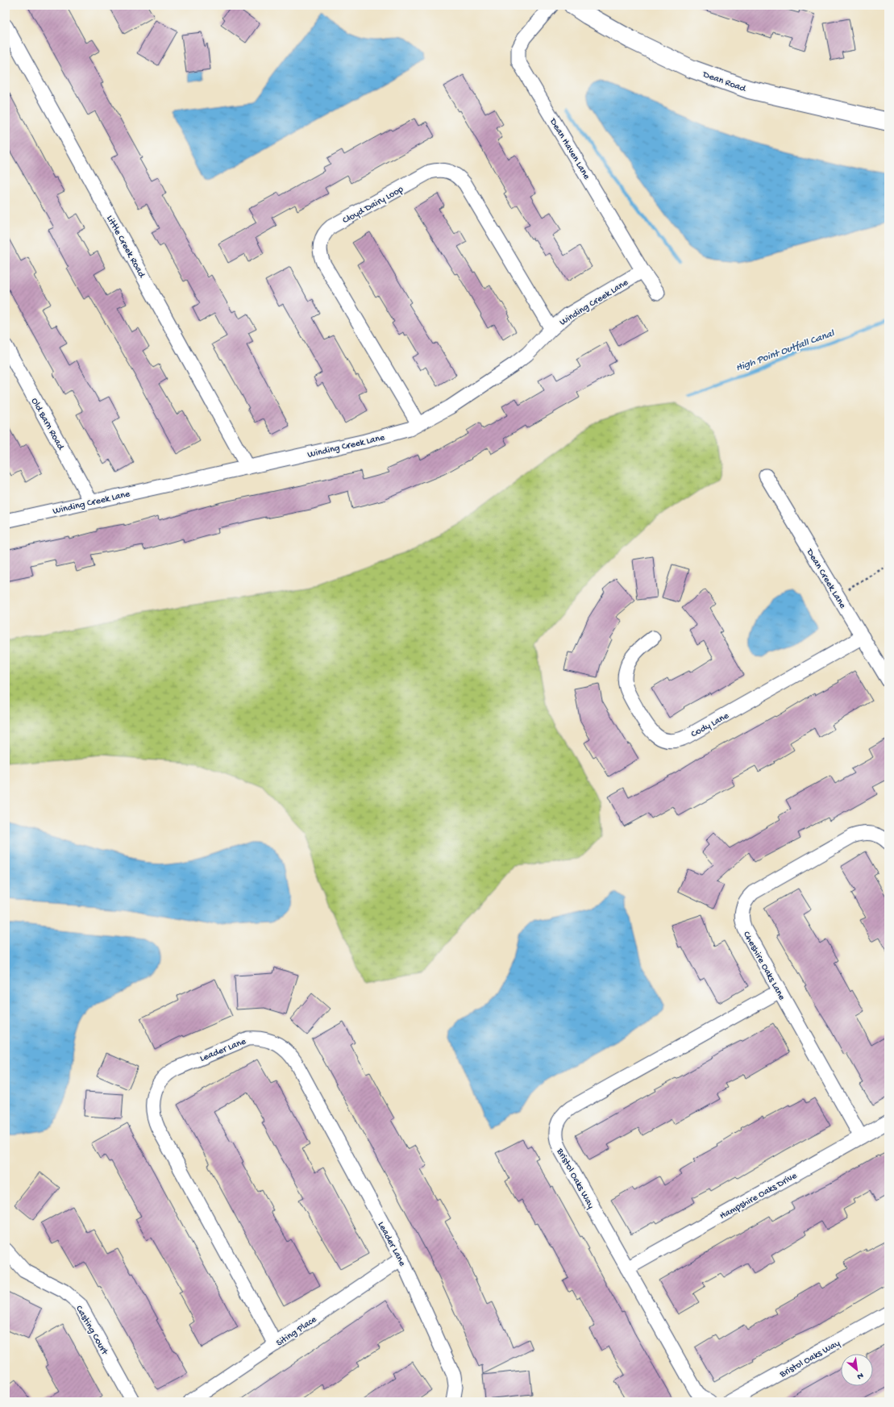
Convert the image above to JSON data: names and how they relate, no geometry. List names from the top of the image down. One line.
{"streets":{"street":["Dean Road","Dean Haven Lane","Cloyd Dairy Loop","Little Creek Road","Winding Creek Lane","Old Barn Road","Dean Creek Lane","Cody Lane","Cheshire Oaks Lane","Leader Lane","Bristol Oaks Way","Hampshire Oaks Drive","Casting Court","Siting Place"]},"crossings":[["Dean Haven Lane","Winding Creek Lane"],["Cloyd Dairy Loop","Winding Creek Lane"],["Little Creek Road","Winding Creek Lane"],["Winding Creek Lane","Old Barn Road"],["Dean Creek Lane","Cody Lane"],["Cheshire Oaks Lane","Bristol Oaks Way"],["Cheshire Oaks Lane","Hampshire Oaks Drive"],["Leader Lane","Siting Place"],["Bristol Oaks Way","Hampshire Oaks Drive"]],"water":["High Point Outfall Canal"],"north":"bottom right"}
